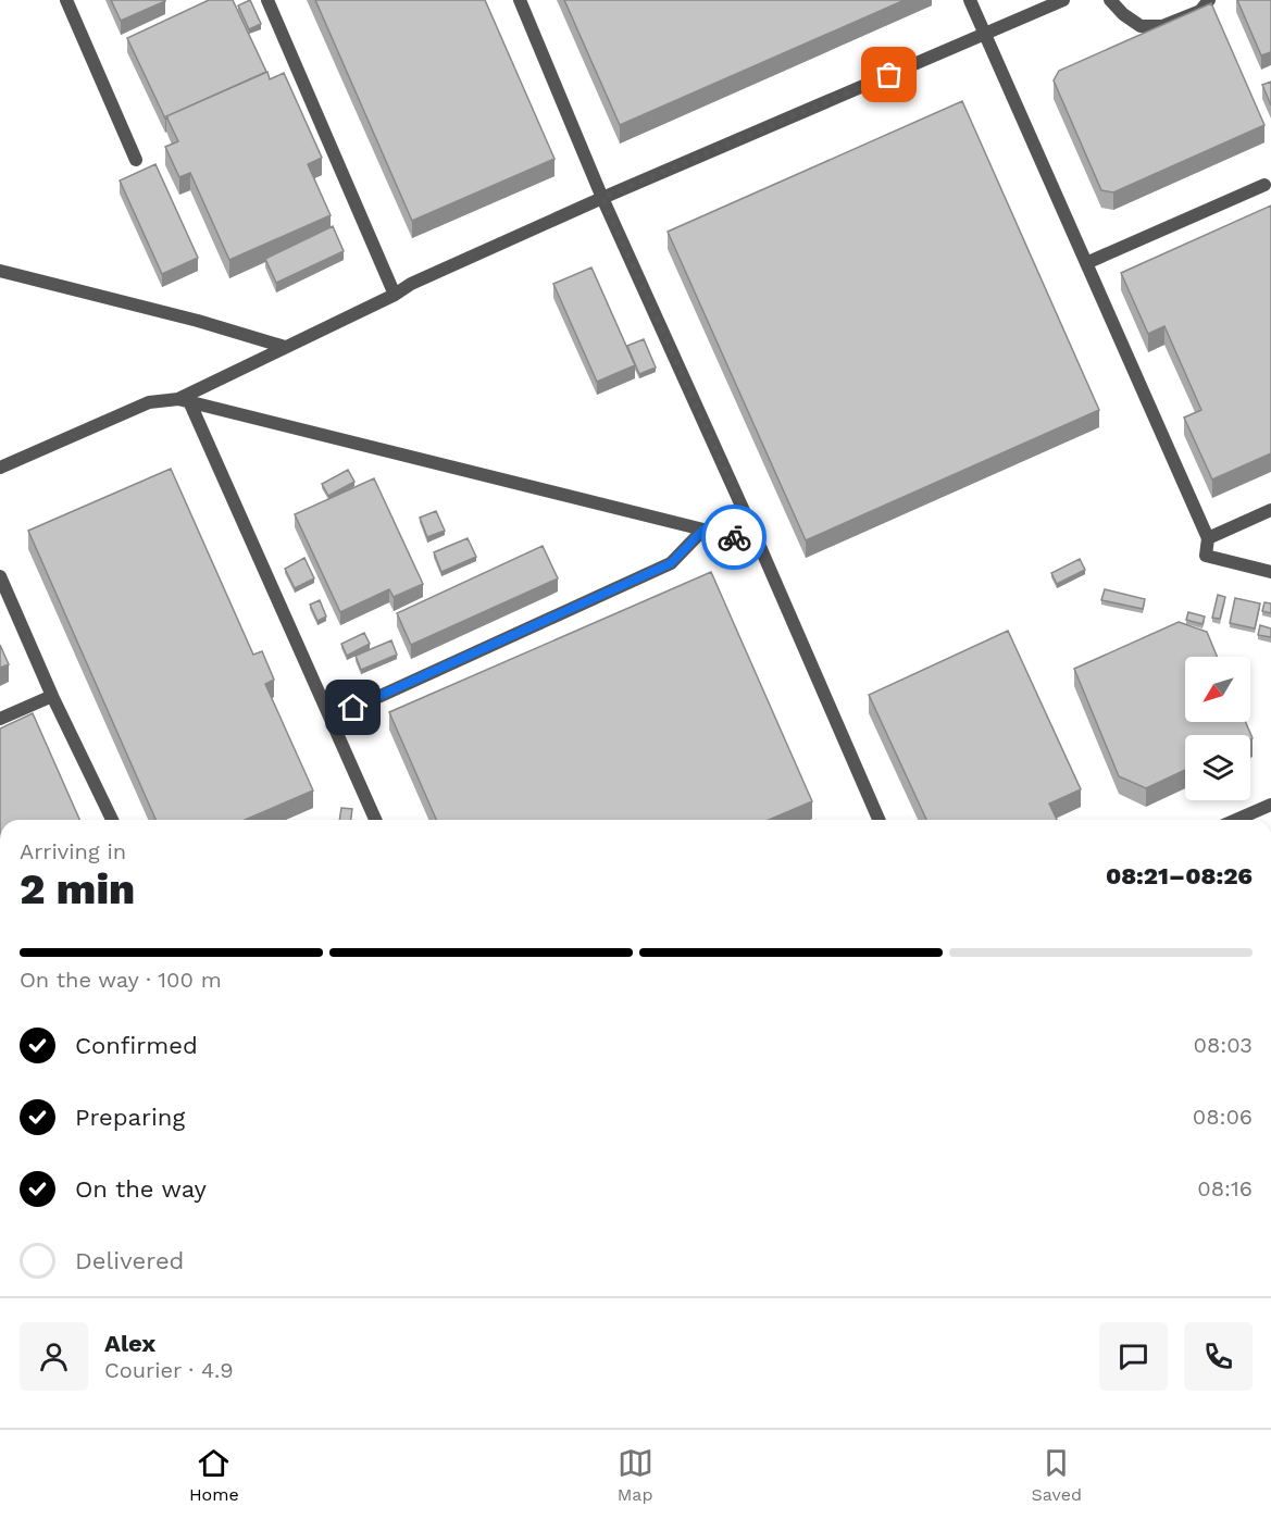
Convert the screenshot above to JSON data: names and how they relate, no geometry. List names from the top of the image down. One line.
{"north":"bottom left","page":{"heading":["2 min","Arriving in","08:21–08:26"],"panel":["Alex","Courier · 4.9"],"bar":"On the way · 100 m","list":[["Confirmed","08:03"],["Preparing","08:06"],["On the way","08:16"],"Delivered"],"tabs":["Home","Map","Saved"]}}
